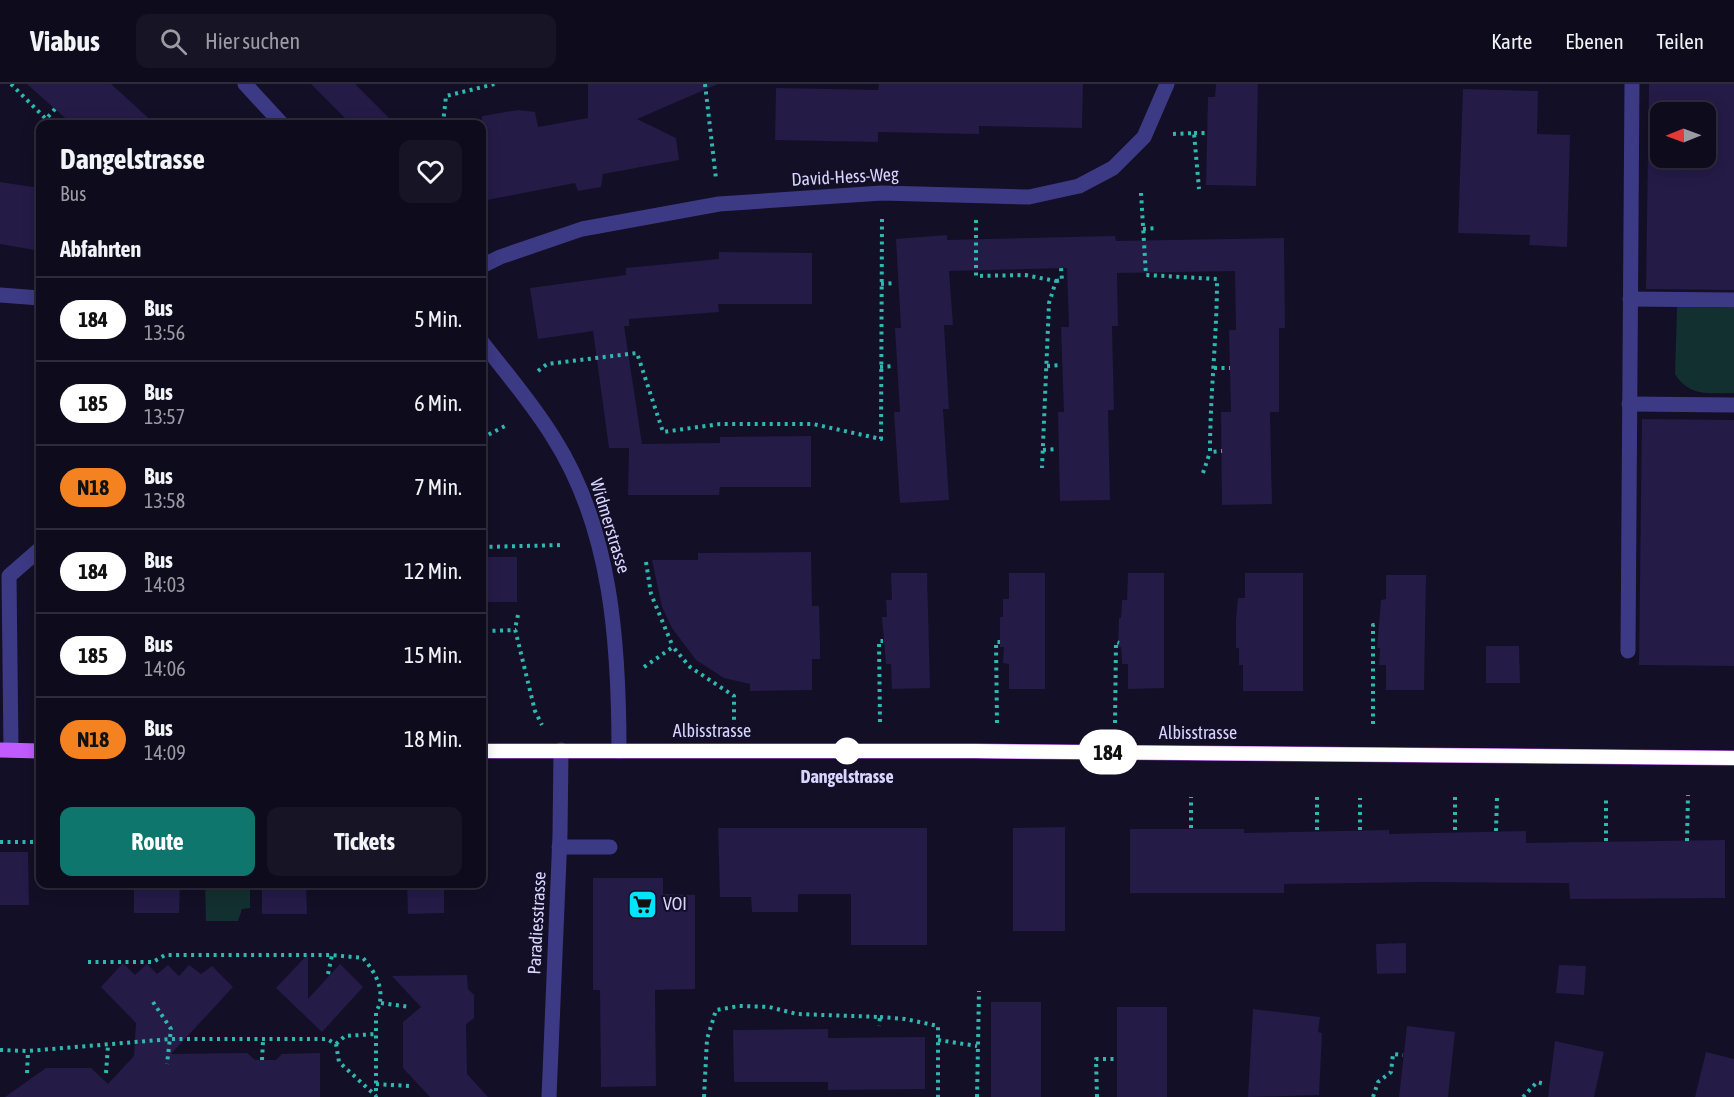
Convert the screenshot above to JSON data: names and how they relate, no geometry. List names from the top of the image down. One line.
{"streets":{"main road":["Albisstrasse"],"street":["David-Hess-Weg","Widmerstrasse","Paradiesstrasse"]},"crossings":[["Widmerstrasse","Albisstrasse"],["Albisstrasse","Paradiesstrasse"]],"places":{"other":["Dangelstrasse"],"supermarket":["VOI"]},"lines":["bus line 184"],"north":"left","page":{"header":"Viabus","search":"Hier suchen","nav":["Karte","Ebenen","Teilen"],"on_map":"184","heading":[["Dangelstrasse","Bus"],"Abfahrten"],"list":[{"mark":"184","name":"Bus","note":"13:56","value":"5 Min."},{"mark":"185","name":"Bus","note":"13:57","value":"6 Min."},{"mark":"N18","name":"Bus","note":"13:58","value":"7 Min."},{"mark":"184","name":"Bus","note":"14:03","value":"12 Min."},{"mark":"185","name":"Bus","note":"14:06","value":"15 Min."},{"mark":"N18","name":"Bus","note":"14:09","value":"18 Min."}],"buttons":["Route","Tickets"]}}
